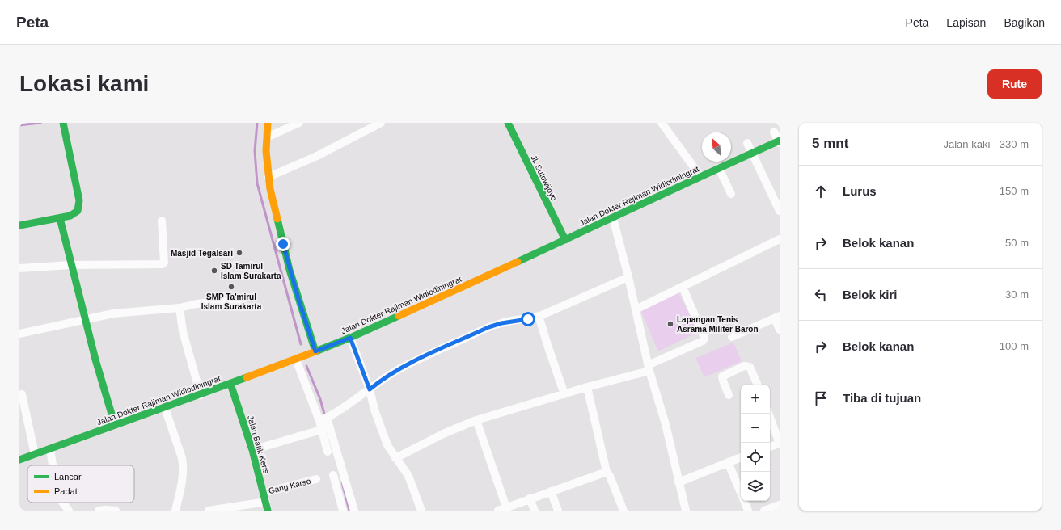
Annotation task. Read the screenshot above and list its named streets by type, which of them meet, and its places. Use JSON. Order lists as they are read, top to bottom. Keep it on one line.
{"streets":{"main road":["Jl. Sutowijoyo","Jalan Dokter Rajiman Widiodiningrat","Jalan Batik Keris"],"street":["Gang Karso"]},"crossings":[["Jl. Sutowijoyo","Jalan Dokter Rajiman Widiodiningrat"],["Jalan Dokter Rajiman Widiodiningrat","Jalan Batik Keris"],["Jalan Batik Keris","Gang Karso"]],"places":["Masjid Tegalsari","SD Tamirul Islam Surakarta","SMP Ta'mirul Islam Surakarta","Lapangan Tenis Asrama Militer Baron"],"legend":["Lancar","Padat"],"north":"top left","page":{"header":"Peta","nav":["Peta","Lapisan","Bagikan"],"buttons":"Rute","title":"Lokasi kami","heading":["5 mnt","Jalan kaki · 330 m"],"list":[["Lurus","150 m"],["Belok kanan","50 m"],["Belok kiri","30 m"],["Belok kanan","100 m"],"Tiba di tujuan"],"map_buttons":["+","−"]}}
